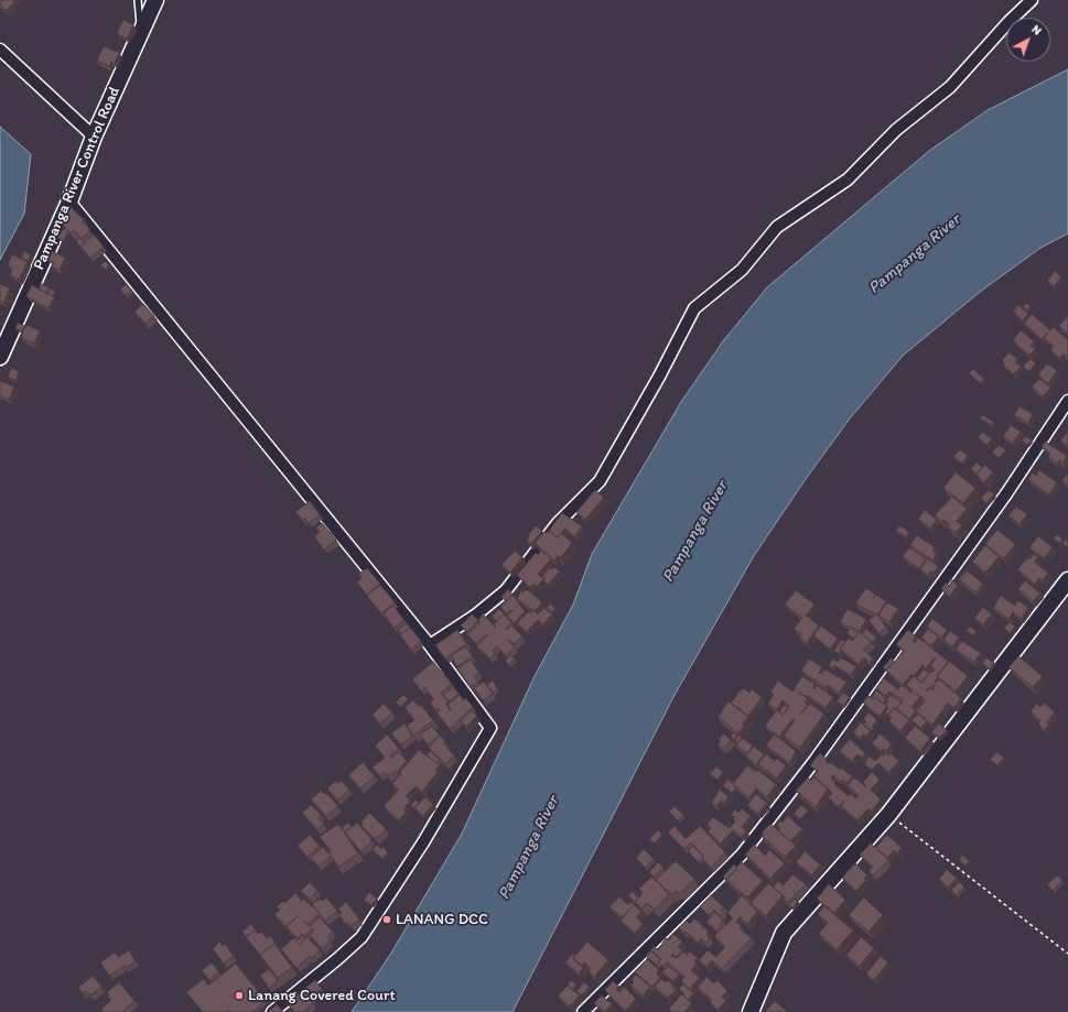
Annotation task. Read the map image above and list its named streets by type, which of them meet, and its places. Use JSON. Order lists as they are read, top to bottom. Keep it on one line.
{"streets":{"street":["Pampanga River Control Road"]},"water":["Pampanga River"],"places":["LANANG DCC","Lanang Covered Court"],"north":"top right"}
